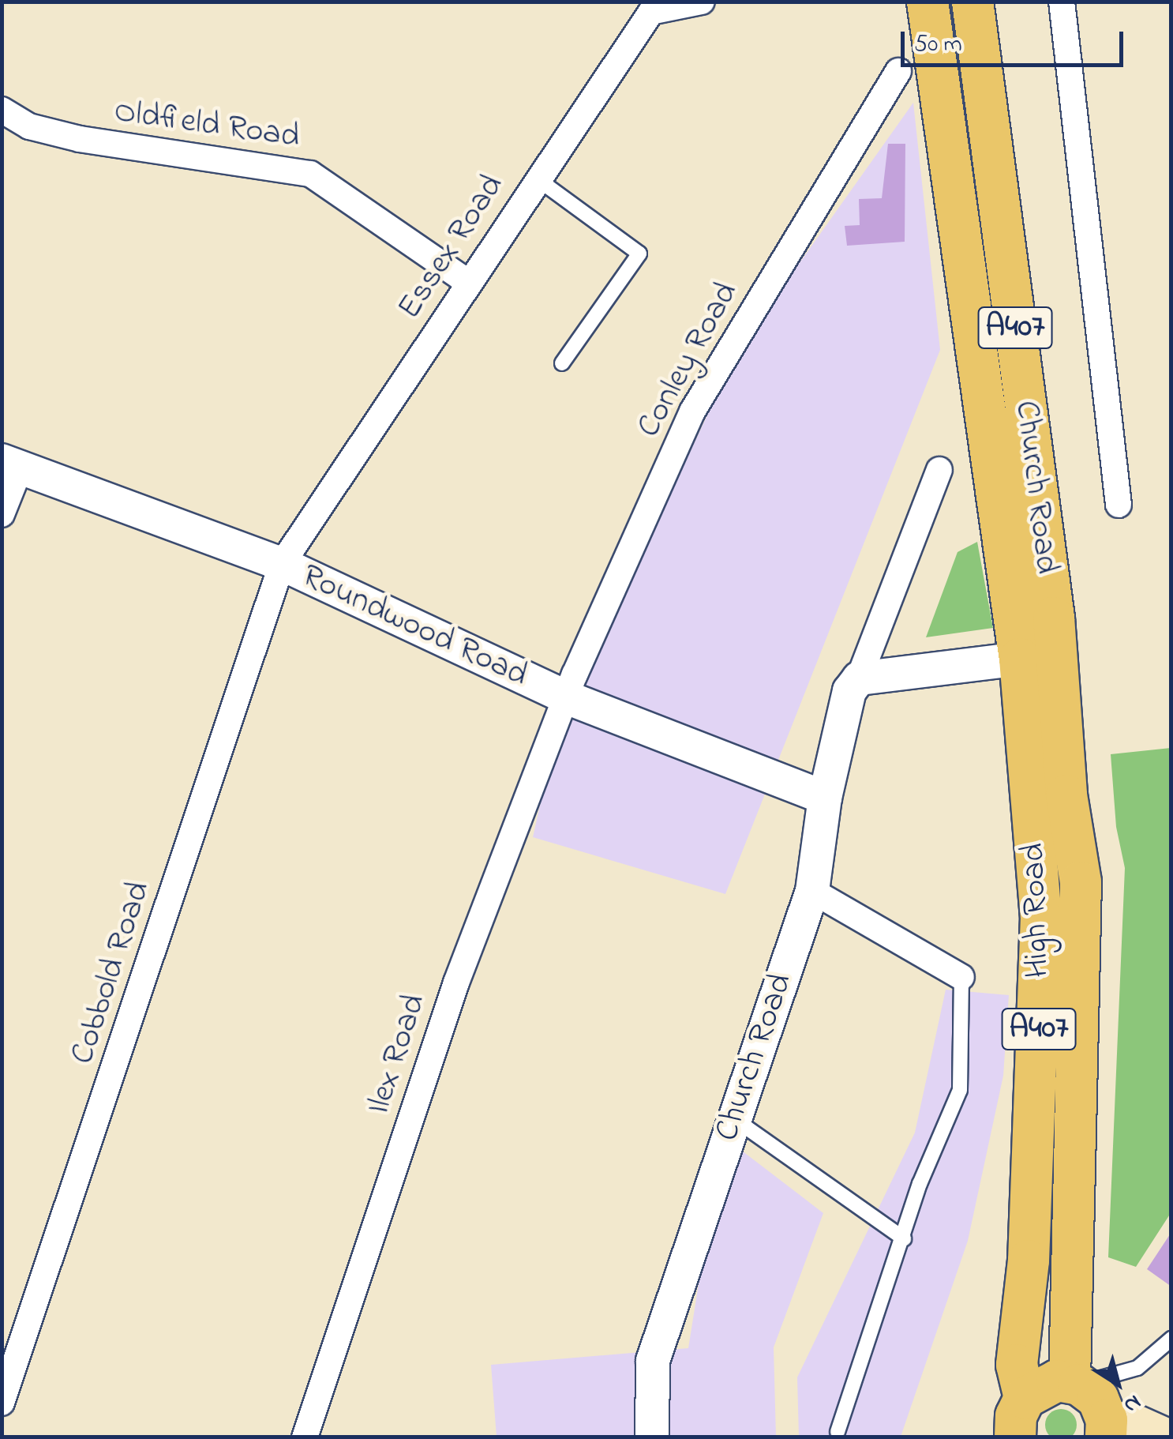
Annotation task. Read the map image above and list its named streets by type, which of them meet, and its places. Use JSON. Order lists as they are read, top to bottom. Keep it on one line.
{"streets":{"main road":["A407","Church Road","High Road"],"street":["Oldfield Road","Essex Road","Conley Road","Roundwood Road","Cobbold Road","Ilex Road"]},"crossings":[["Oldfield Road","Essex Road"],["Essex Road","Roundwood Road"],["Essex Road","Cobbold Road"],["Conley Road","Roundwood Road"],["Conley Road","Ilex Road"],["Church Road","Roundwood Road"],["Church Road","High Road"],["Roundwood Road","Cobbold Road"],["Roundwood Road","Ilex Road"]],"scale_bar":"50 m","north":"bottom right"}
